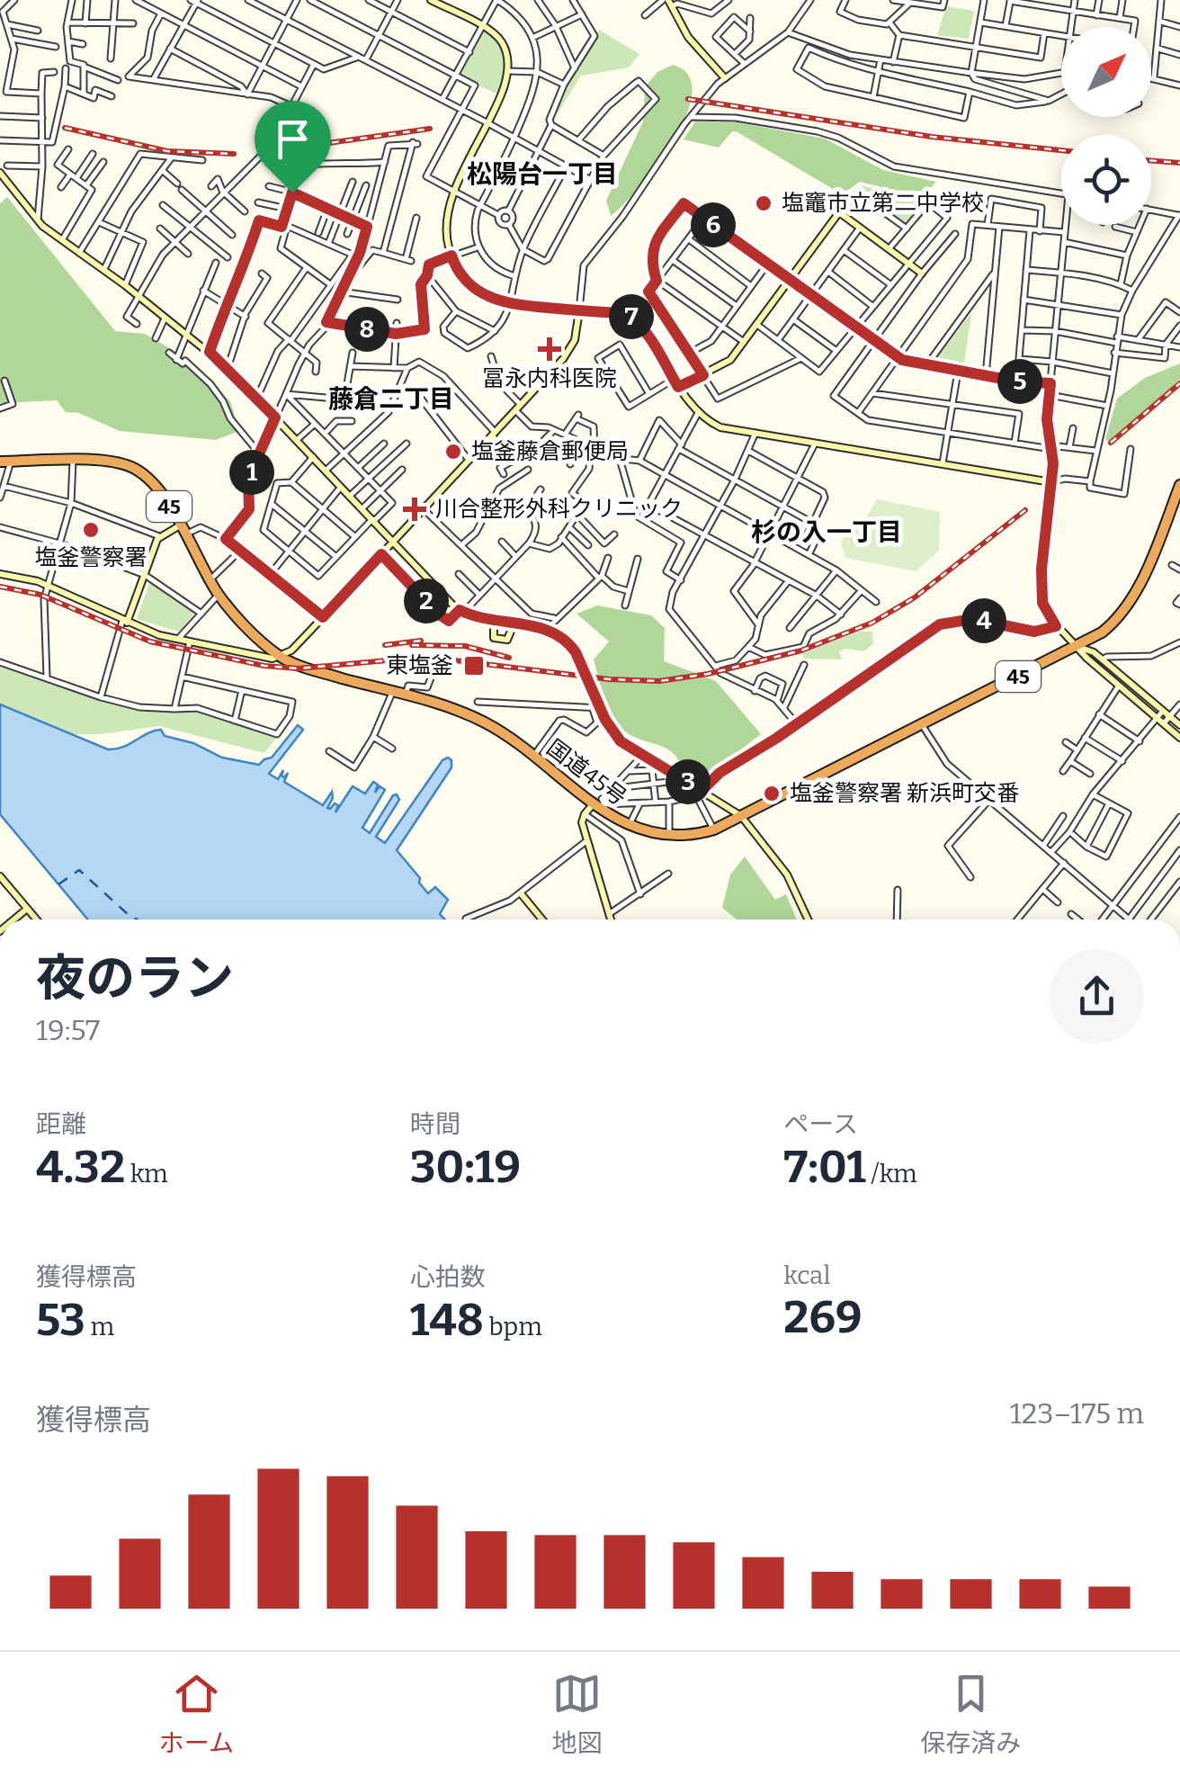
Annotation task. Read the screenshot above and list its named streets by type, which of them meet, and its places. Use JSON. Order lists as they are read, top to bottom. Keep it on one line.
{"streets":{"highway":["45","国道45号"]},"districts":["松陽台一丁目","藤倉二丁目","杉の入一丁目"],"places":{"other":["塩竈市立第二中学校","塩釜藤倉郵便局","塩釜警察署","塩釜警察署 新浜町交番"],"health":["冨永内科医院","川合整形外科クリニック"],"transit":["東塩釜"]},"north":"top right","page":{"pins":["6","7","8","5","1","2","4","3"],"heading":["夜のラン","19:57"],"stats":[["距離","4.32 km"],["時間","30:19"],["ペース","7:01 /km"],["獲得標高","53 m"],["心拍数","148 bpm"],["kcal","269"]],"chart":["獲得標高","123–175 m"],"tabs":["ホーム","地図","保存済み"]}}
